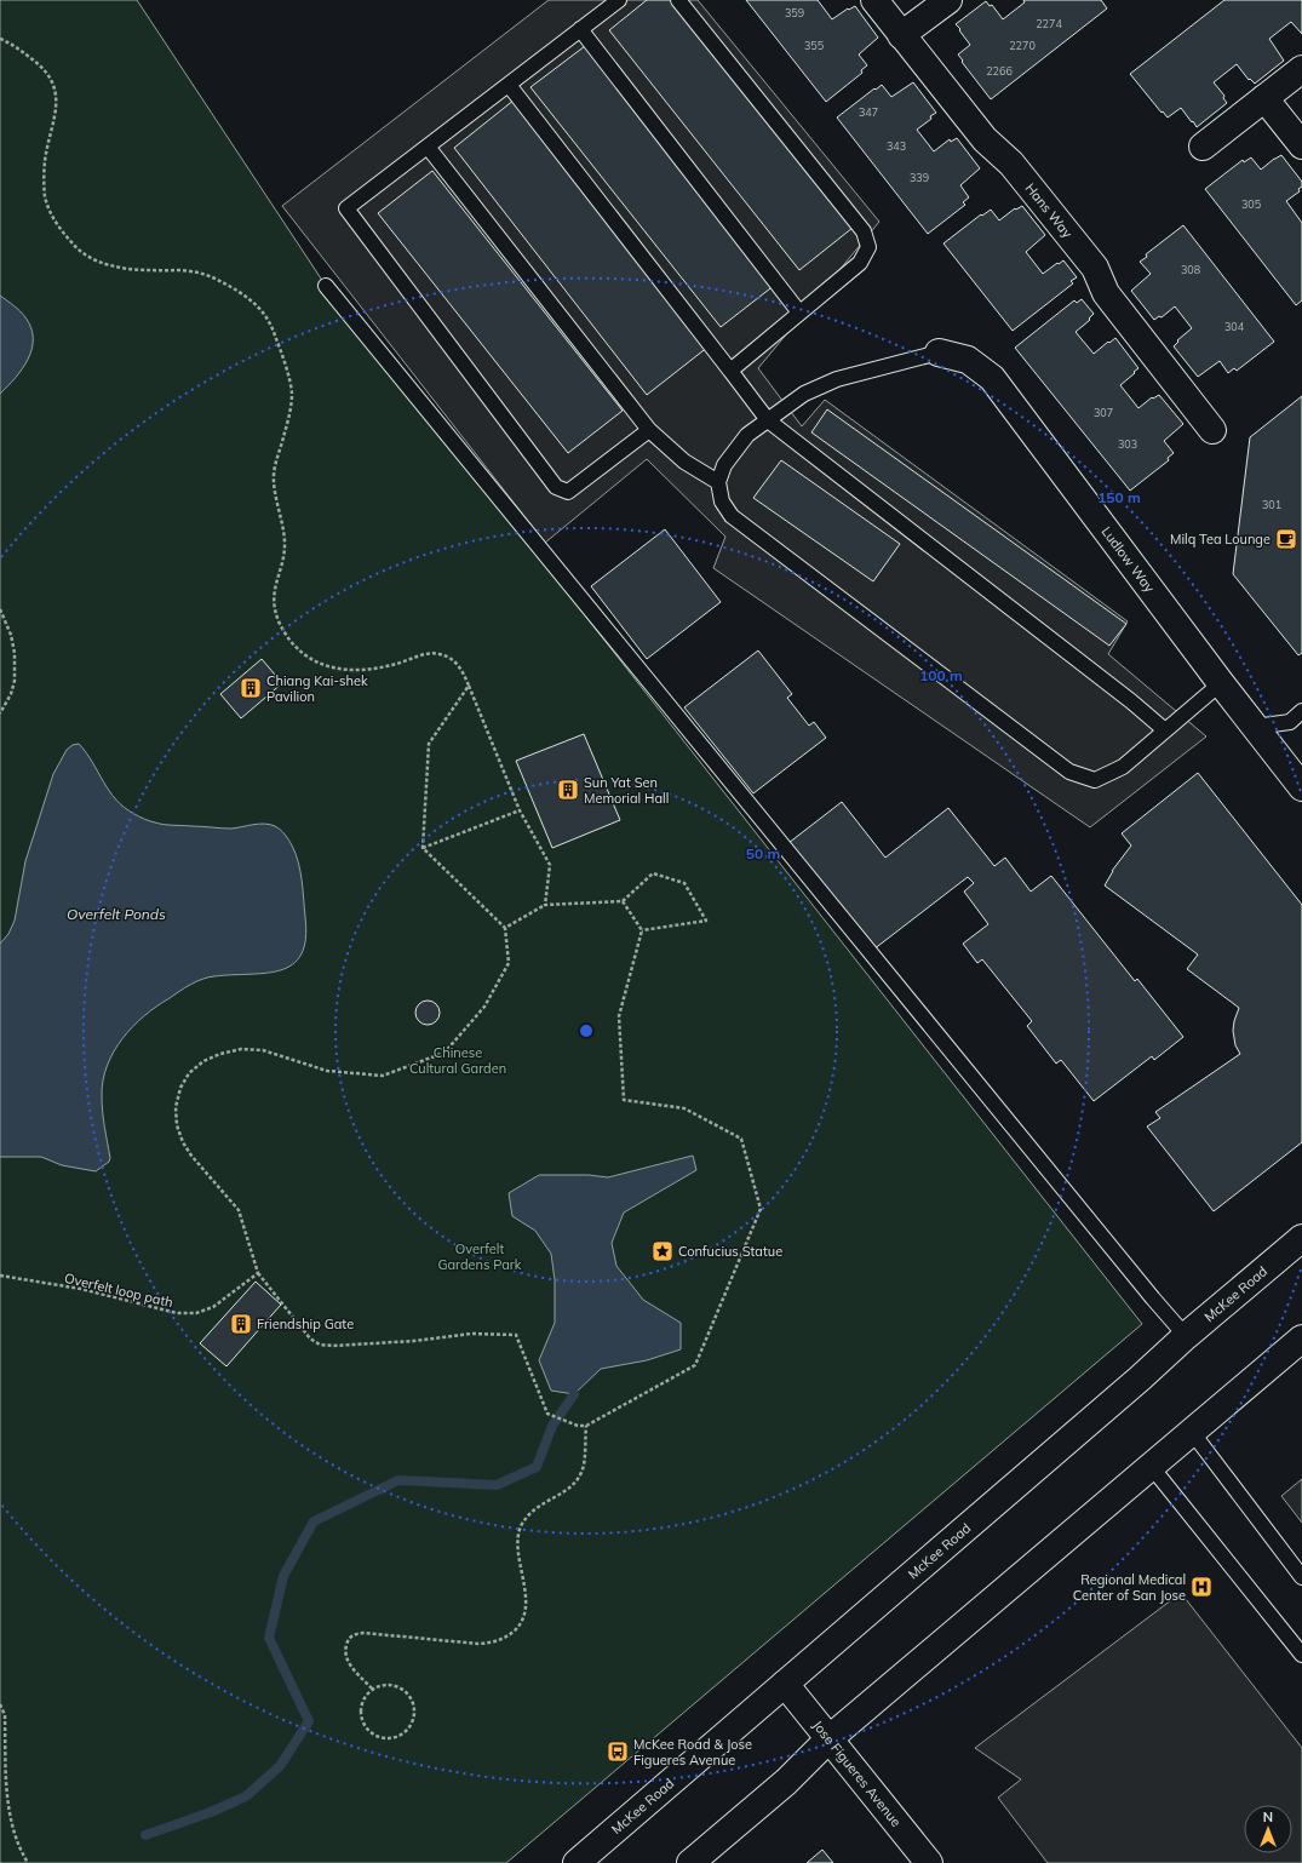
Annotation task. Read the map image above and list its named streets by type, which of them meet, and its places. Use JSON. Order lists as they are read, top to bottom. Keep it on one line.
{"streets":{"main road":["Hans Way","Ludlow Way","McKee Road","Jose Figueres Avenue"],"path":["Overfelt loop path"]},"crossings":[["McKee Road","Jose Figueres Avenue"]],"water":["Overfelt Ponds"],"parks":["Chinese Cultural Garden","Overfelt Gardens Park"],"places":{"cafe":["Milq Tea Lounge"],"building":["Chiang Kai-shek Pavilion","Sun Yat Sen Memorial Hall","Friendship Gate"],"place":["Confucius Statue"],"hospital":["Regional Medical Center of San Jose"],"bus stop":["McKee Road & Jose Figueres Avenue"]},"house_numbers":["359","2274","355","2270","2266","347","343","339","305","308","304","307","303","301"],"north":"top","rings":["150 m","100 m","50 m"]}
